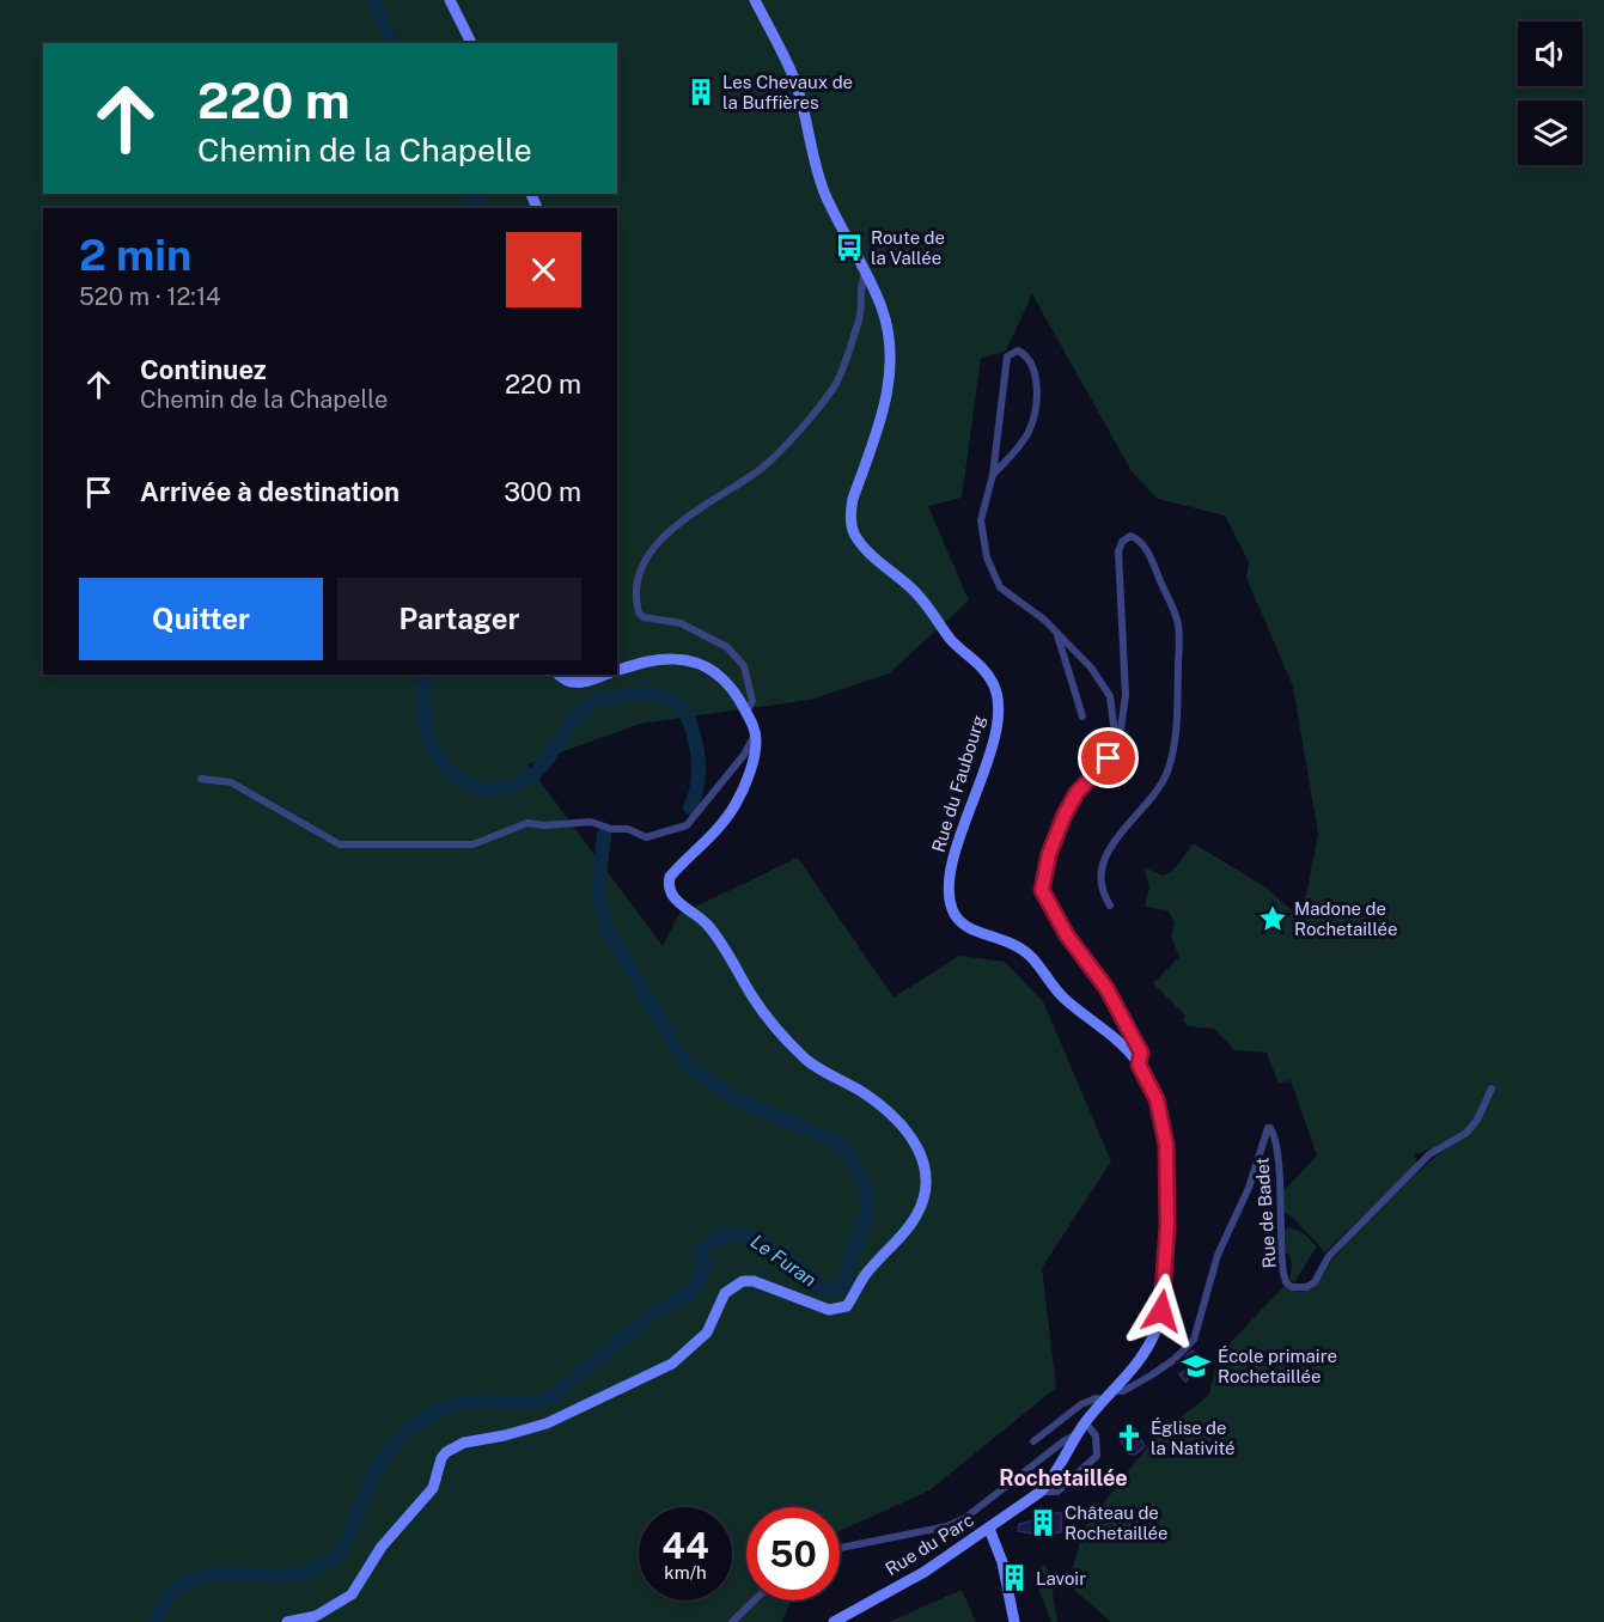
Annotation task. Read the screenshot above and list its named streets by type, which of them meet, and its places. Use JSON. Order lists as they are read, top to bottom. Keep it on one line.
{"streets":{"main road":["Rue du Faubourg","Rue du Parc"],"street":["Rue de Badet"]},"crossings":[["Rue du Faubourg","Rue de Badet"],["Rue du Faubourg","Rue du Parc"]],"districts":["Rochetaillée"],"water":["Le Furan"],"places":{"building":["Les Chevaux de la Buffières","Château de Rochetaillée","Lavoir"],"bus stop":["Route de la Vallée"],"place":["Madone de Rochetaillée"],"school or university":["École primaire Rochetaillée"],"church":["Église de la Nativité"]},"page":{"turn":["220 m","Chemin de la Chapelle"],"heading":["2 min","520 m · 12:14"],"list":[{"name":"Continuez","note":"Chemin de la Chapelle","value":"220 m"},{"name":"Arrivée à destination","value":"300 m"}],"buttons":["Quitter","Partager"],"speed":"44 km/h","limit":"50"}}
